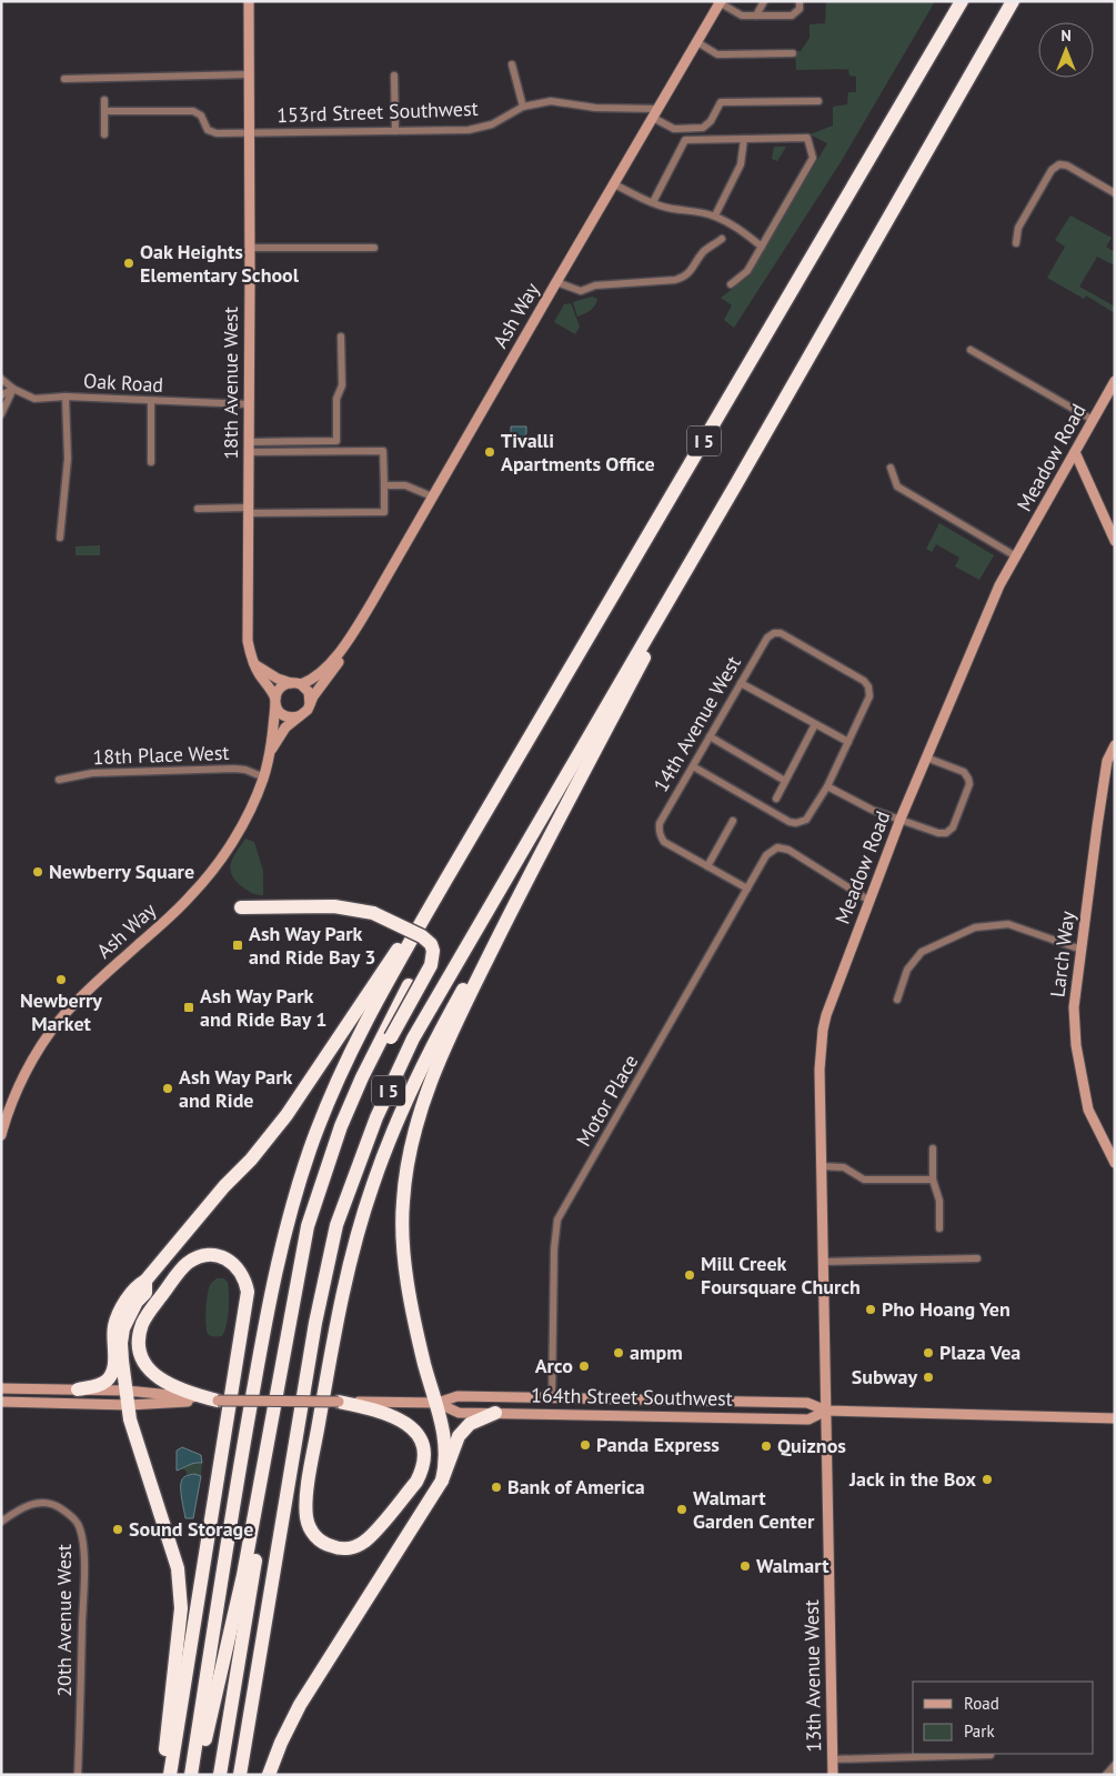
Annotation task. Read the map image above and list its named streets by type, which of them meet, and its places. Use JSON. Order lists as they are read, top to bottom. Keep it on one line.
{"streets":{"highway":["I 5"],"street":["153rd Street Southwest","Ash Way","Oak Road","18th Avenue West","Meadow Road","14th Avenue West","18th Place West","Larch Way","Motor Place","164th Street Southwest","20th Avenue West","13th Avenue West"]},"crossings":[["153rd Street Southwest","Ash Way"],["153rd Street Southwest","18th Avenue West"],["Ash Way","18th Avenue West"],["Ash Way","18th Place West"],["Oak Road","18th Avenue West"],["Meadow Road","Motor Place"],["Meadow Road","164th Street Southwest"],["Meadow Road","13th Avenue West"],["Motor Place","164th Street Southwest"],["164th Street Southwest","13th Avenue West"]],"places":{"other":["Oak Heights Elementary School","Tivalli Apartments Office","Newberry Square","Newberry Market","Ash Way Park and Ride","Mill Creek Foursquare Church","Pho Hoang Yen","ampm","Plaza Vea","Arco","Subway","Panda Express","Quiznos","Jack in the Box","Bank of America","Walmart Garden Center","Sound Storage","Walmart"],"transit":["Ash Way Park and Ride Bay 3","Ash Way Park and Ride Bay 1"]},"legend":["Road","Park"],"north":"top"}
